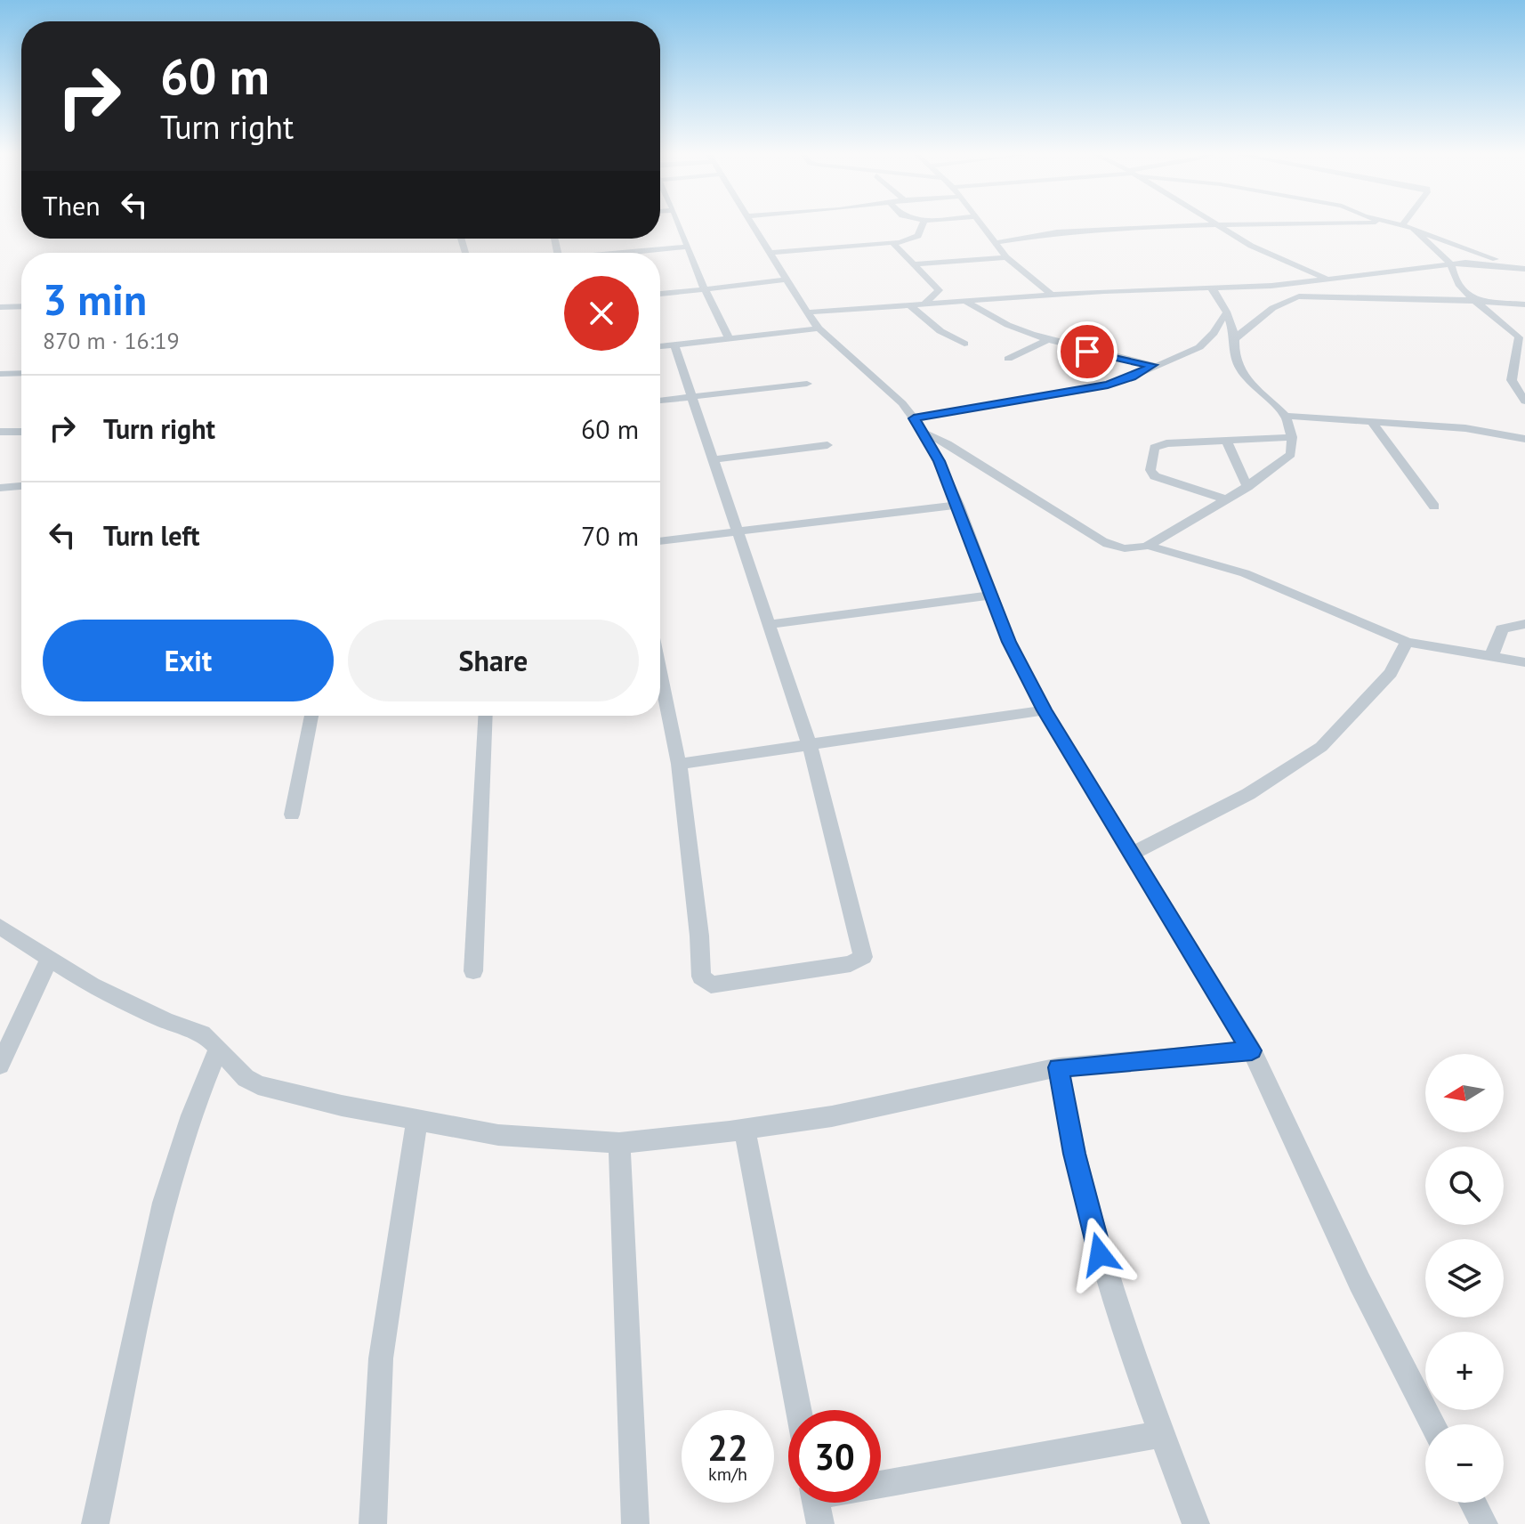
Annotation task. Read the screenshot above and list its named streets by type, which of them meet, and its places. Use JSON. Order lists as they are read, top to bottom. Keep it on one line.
{"north":"left","page":{"turn":["60 m","Turn right"],"then":"Then","heading":["3 min","870 m · 16:19"],"list":[{"name":"Turn right","value":"60 m"},{"name":"Turn left","value":"70 m"}],"buttons":["Exit","Share"],"map_buttons":["+","−"],"speed":"22 km/h","limit":"30"}}
